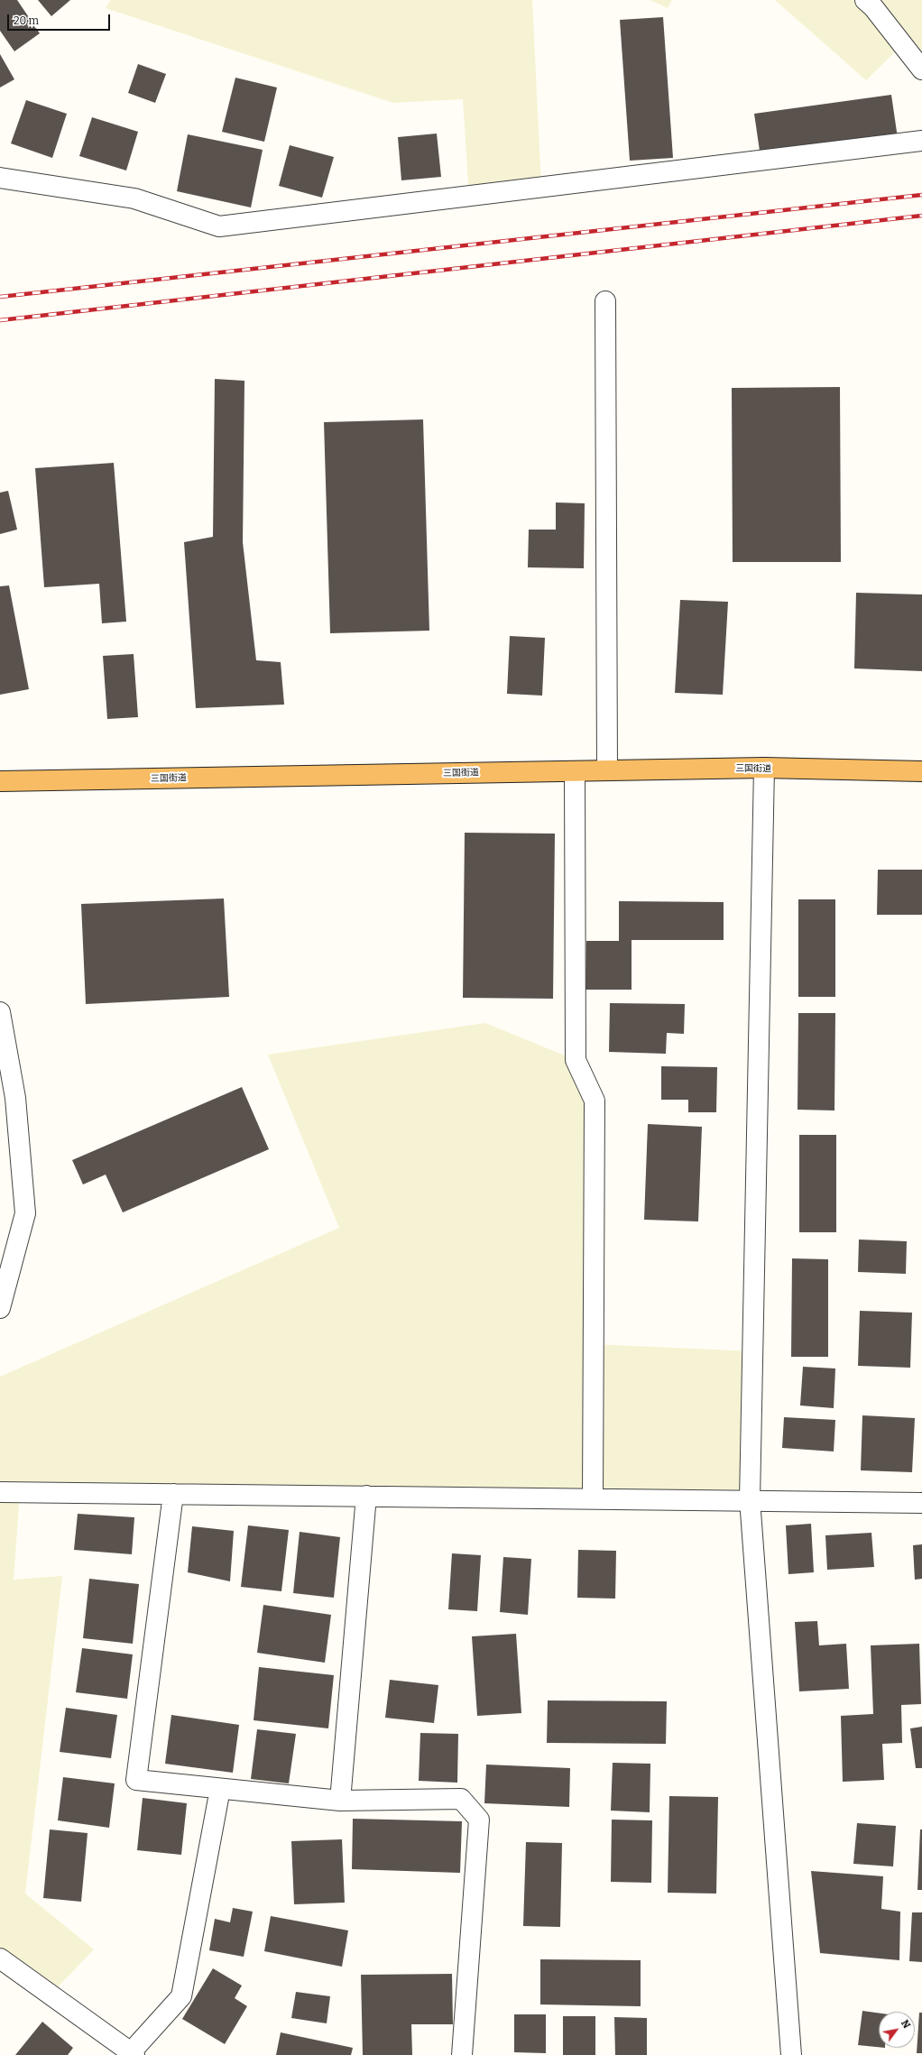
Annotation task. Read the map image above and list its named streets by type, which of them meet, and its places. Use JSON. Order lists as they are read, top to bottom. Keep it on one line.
{"streets":{"highway":["三国街道"]},"scale_bar":"20 m","north":"top right"}
